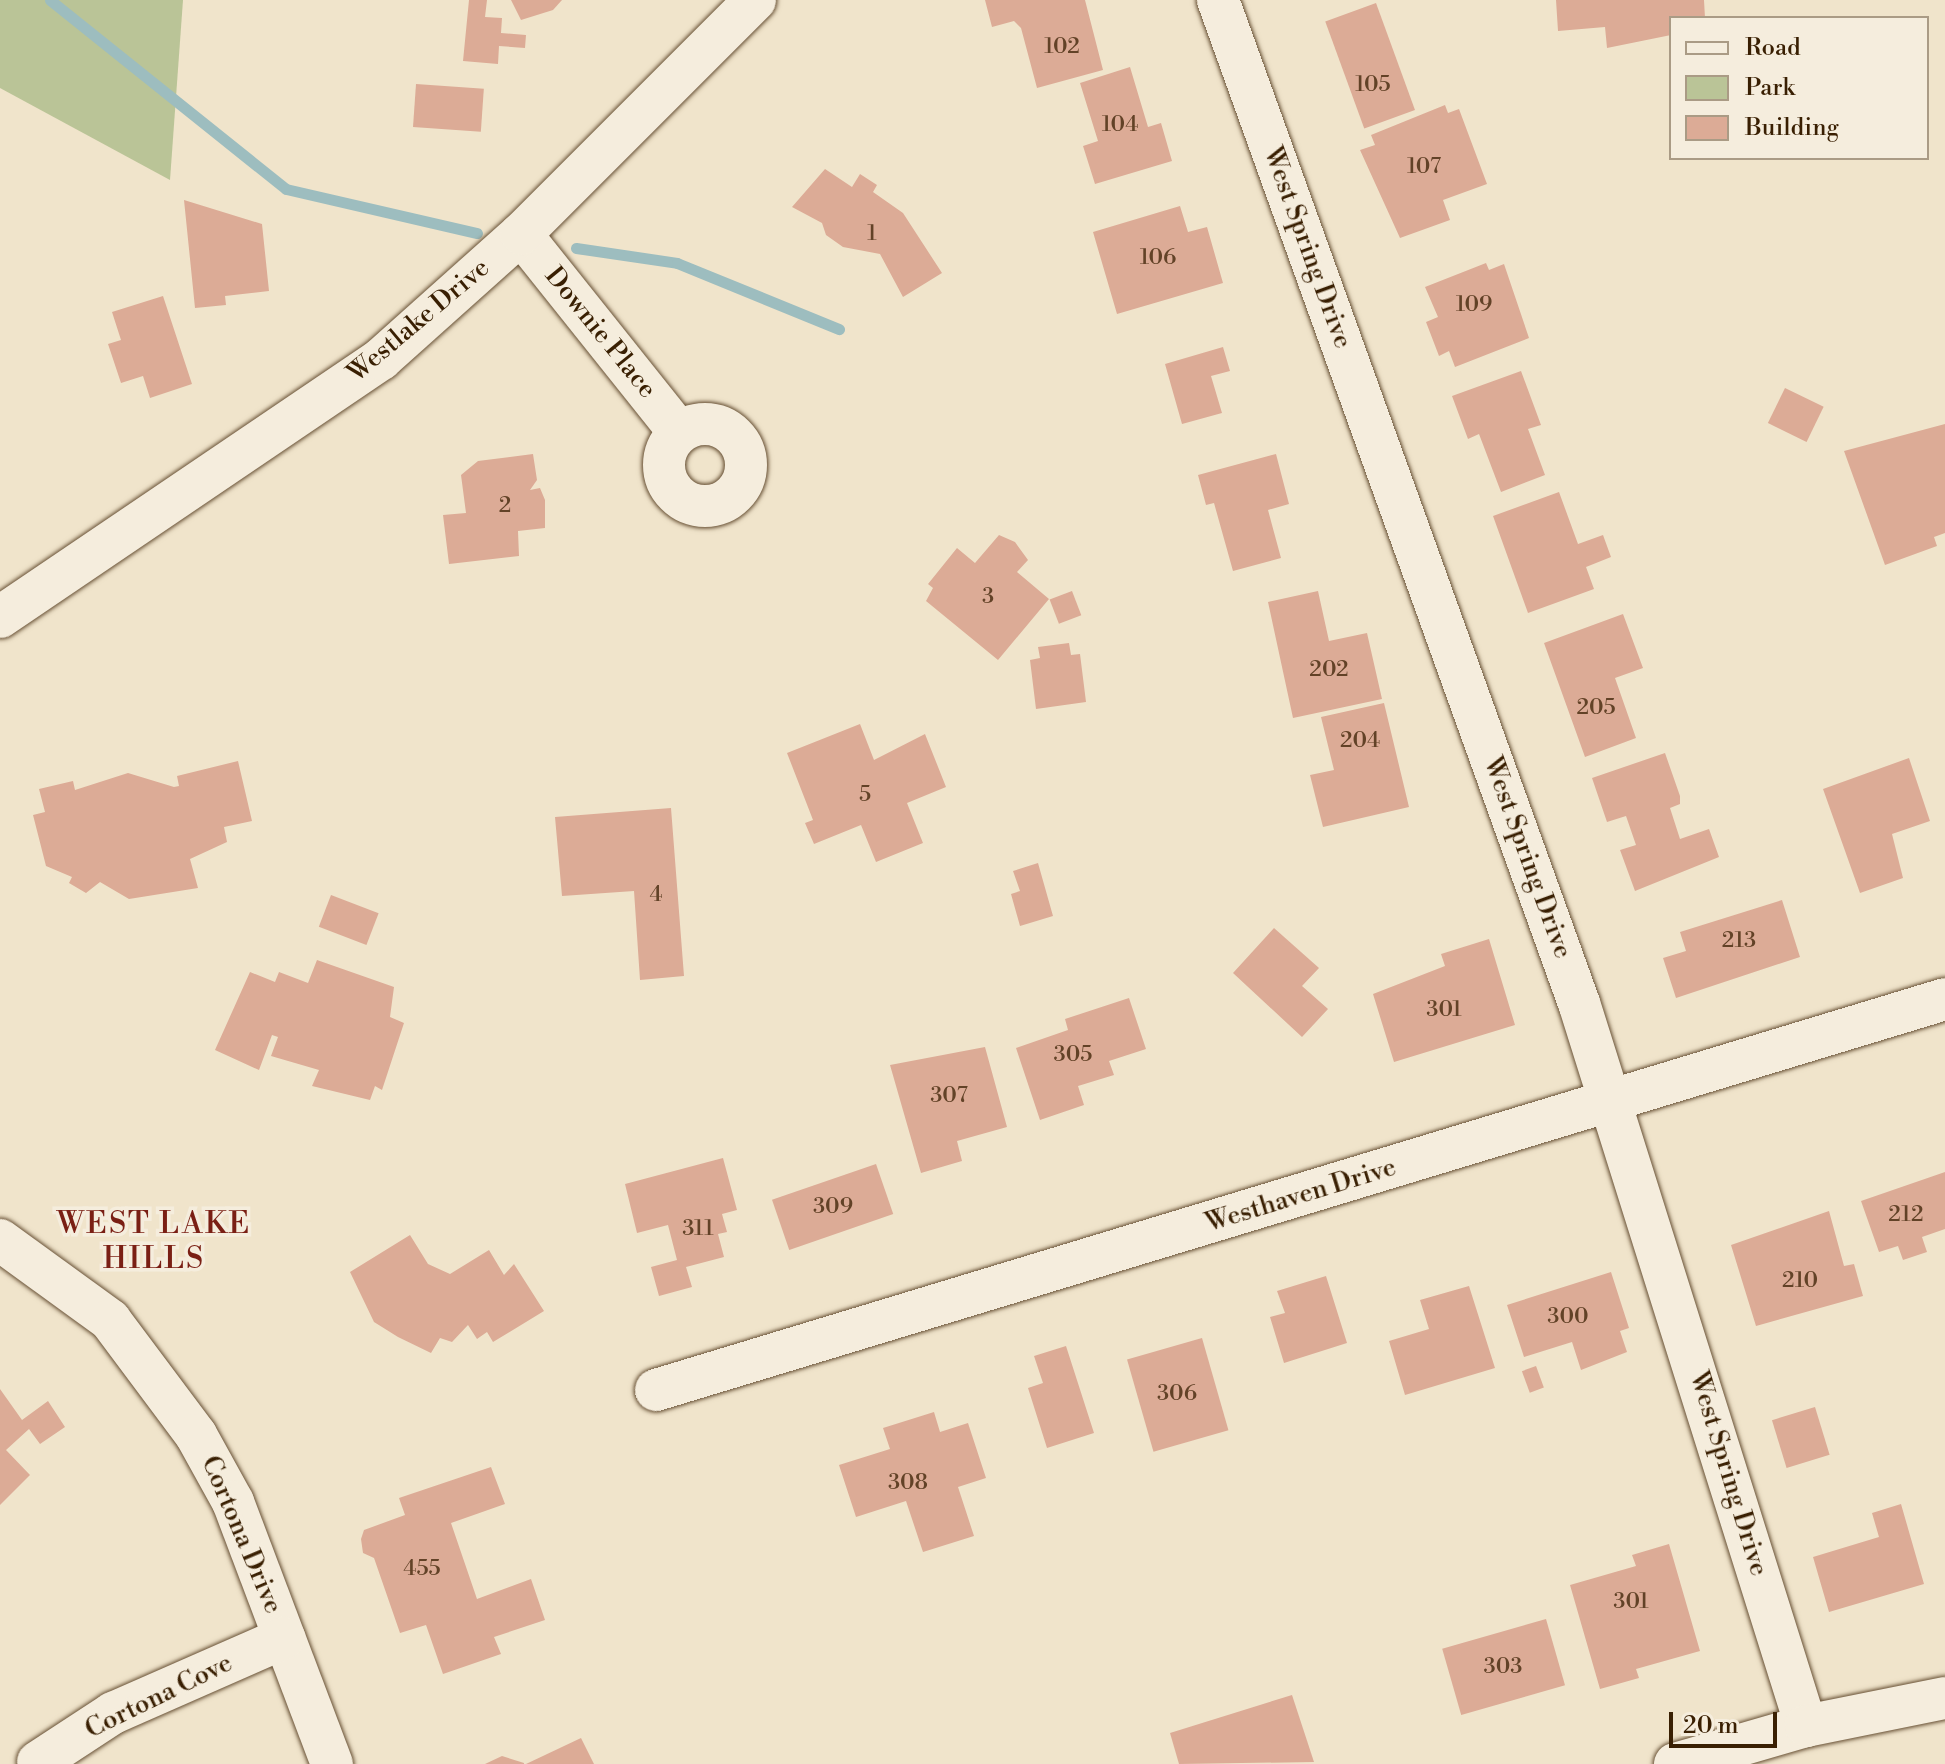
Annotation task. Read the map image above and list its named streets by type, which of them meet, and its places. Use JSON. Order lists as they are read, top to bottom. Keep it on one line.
{"streets":{"street":["West Spring Drive","Westlake Drive","Downie Place","Westhaven Drive","Cortona Drive","Cortona Cove"]},"crossings":[["West Spring Drive","Westhaven Drive"],["Westlake Drive","Downie Place"],["Cortona Drive","Cortona Cove"]],"districts":["WEST LAKE HILLS"],"house_numbers":["102","105","104","107","1","106","109","2","3","202","205","204","5","4","213","301","305","307","309","212","311","210","300","306","308","455","301","303"],"legend":["Road","Park","Building"],"scale_bar":"20 m"}
